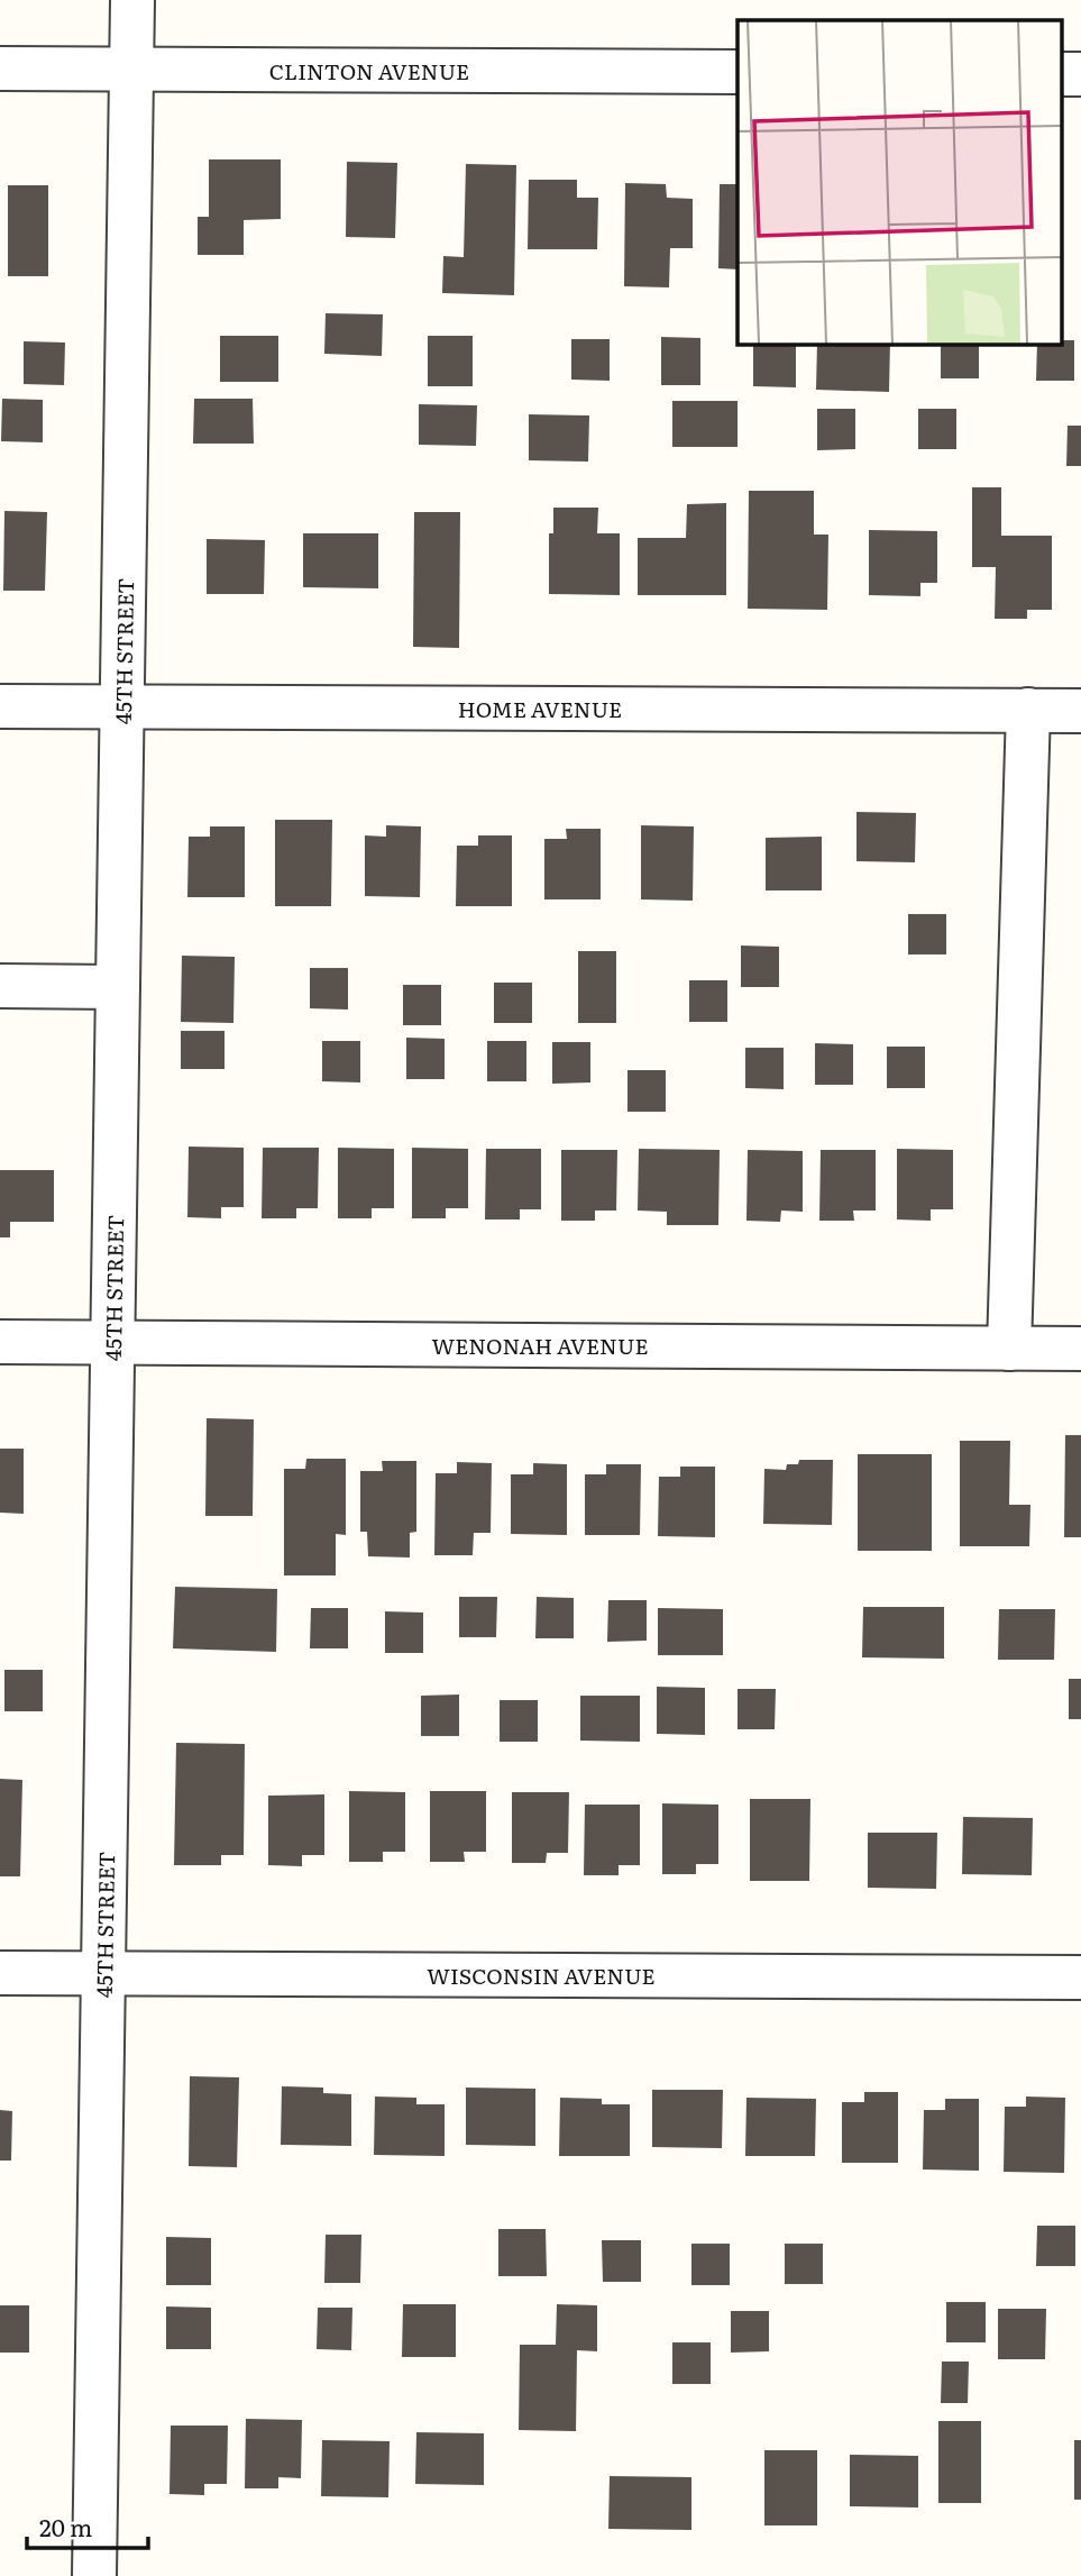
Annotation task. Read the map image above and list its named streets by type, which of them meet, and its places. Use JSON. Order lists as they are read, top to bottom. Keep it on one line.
{"streets":{"street":["CLINTON AVENUE","45TH STREET","HOME AVENUE","WENONAH AVENUE","WISCONSIN AVENUE"]},"crossings":[["CLINTON AVENUE","45TH STREET"],["45TH STREET","HOME AVENUE"],["45TH STREET","WENONAH AVENUE"],["45TH STREET","WISCONSIN AVENUE"]],"scale_bar":"20 m"}
